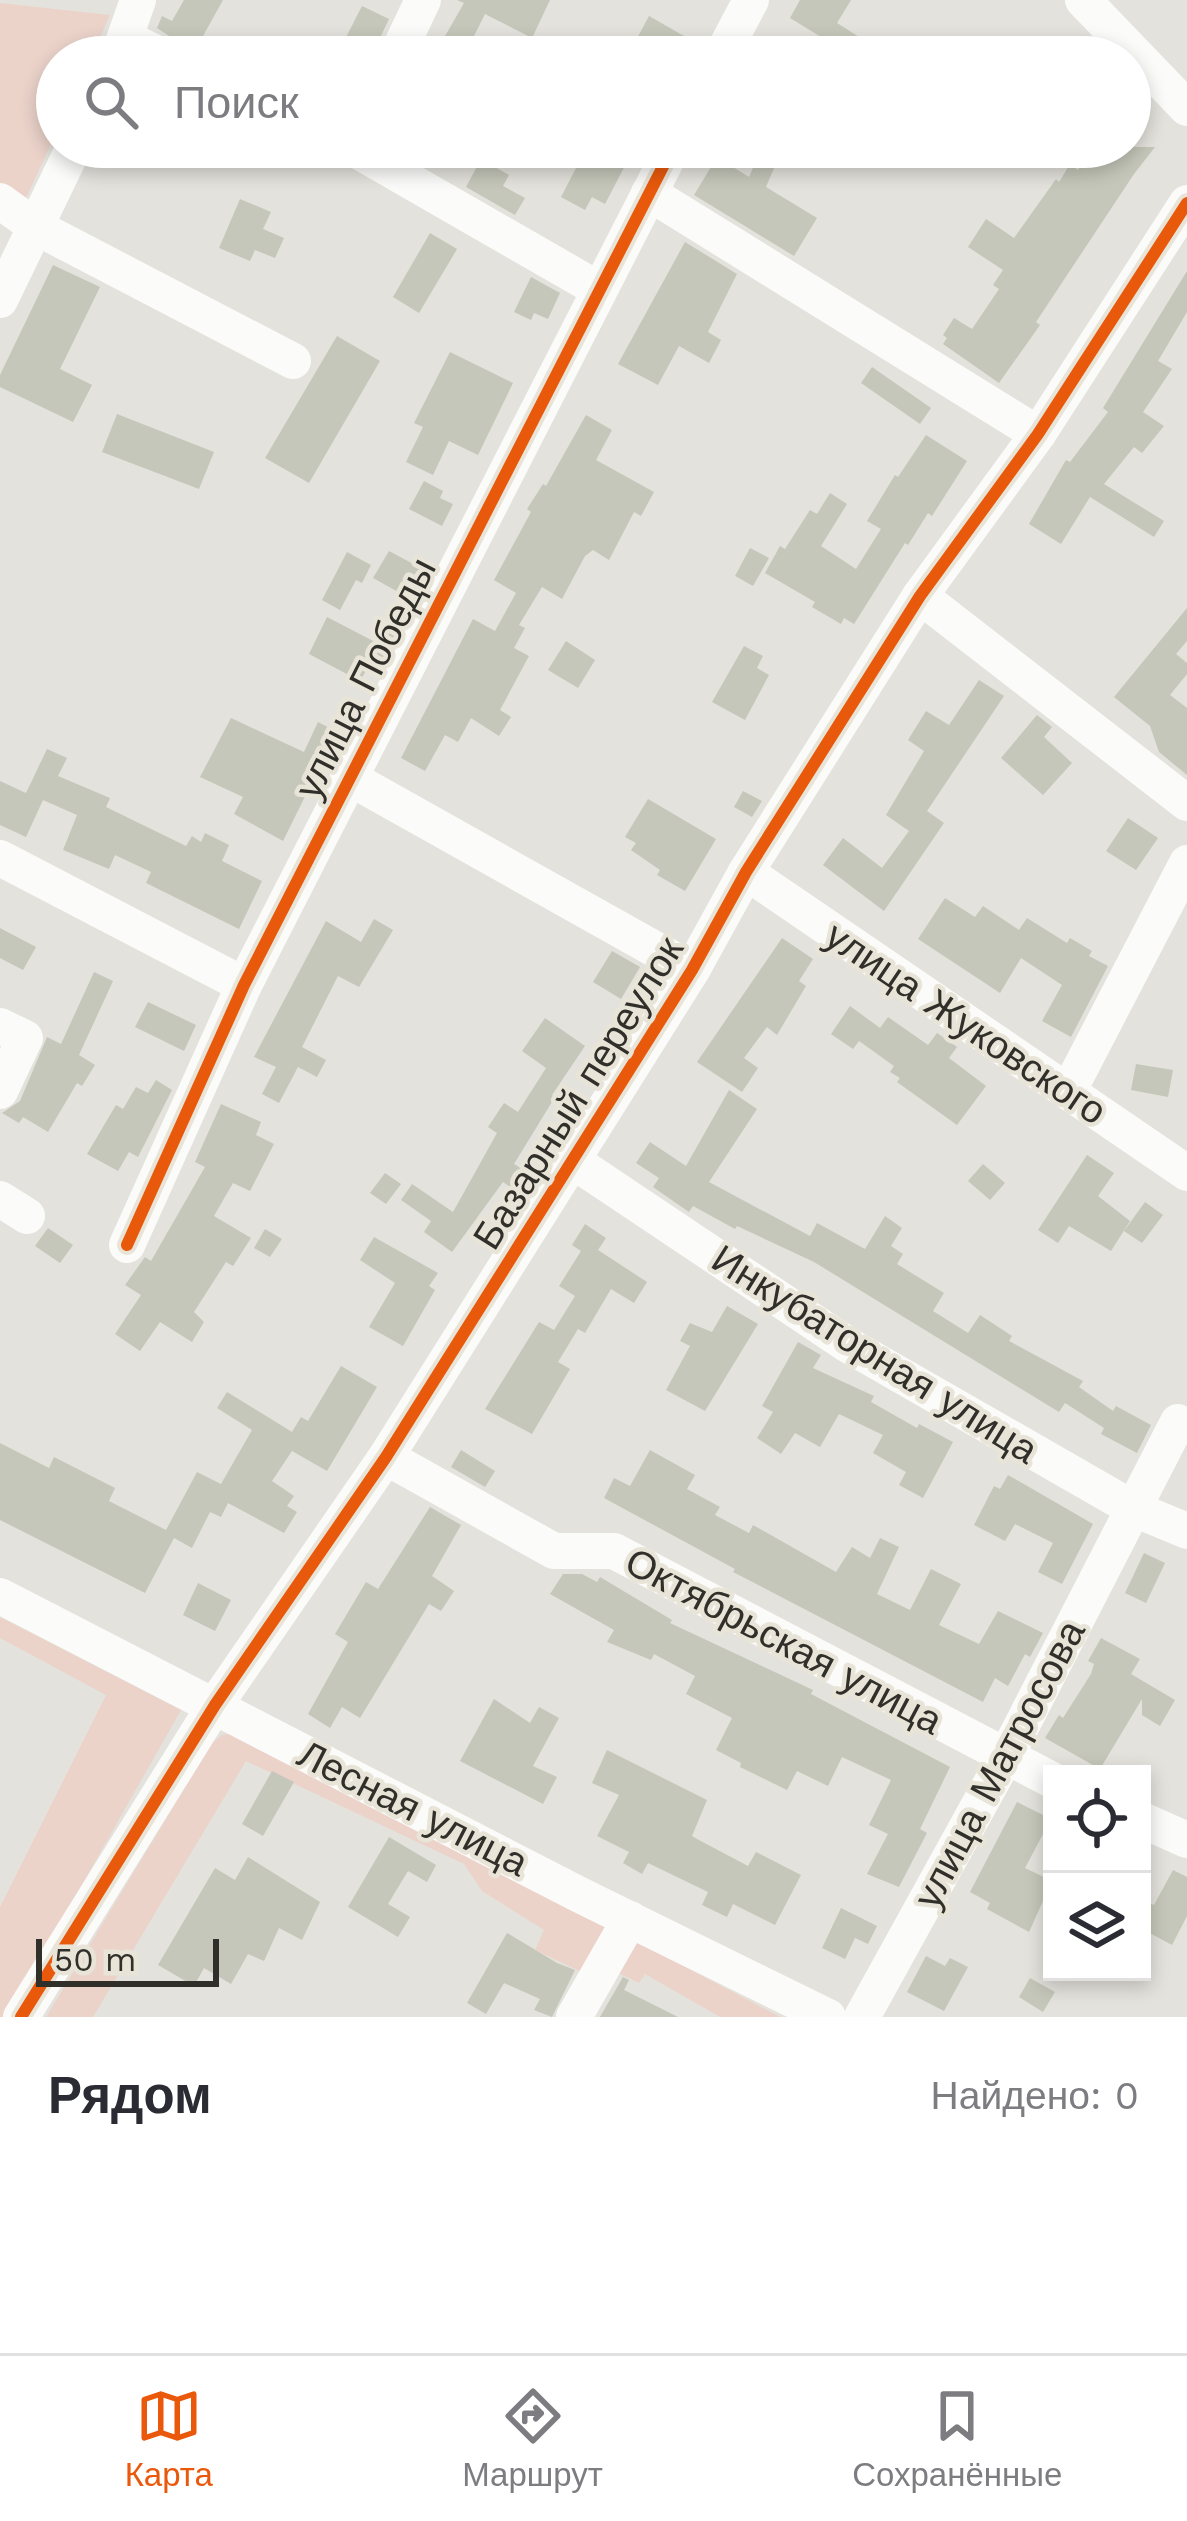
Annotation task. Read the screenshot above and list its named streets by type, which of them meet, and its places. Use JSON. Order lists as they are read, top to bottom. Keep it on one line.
{"streets":{"street":["улица Победы","улица Жуковского","Базарный переулок","Инкубаторная улица","Октябрьская улица","улица Матросова","Лесная улица"]},"crossings":[["улица Жуковского","Базарный переулок"],["Базарный переулок","Инкубаторная улица"],["Базарный переулок","Октябрьская улица"],["Базарный переулок","Лесная улица"],["Инкубаторная улица","улица Матросова"],["Октябрьская улица","улица Матросова"]],"scale_bar":"50 m","page":{"search":"Поиск","scale":"50 m","heading":["Рядом","Найдено: 0"],"nav":["Карта","Маршрут","Сохранённые"]}}
